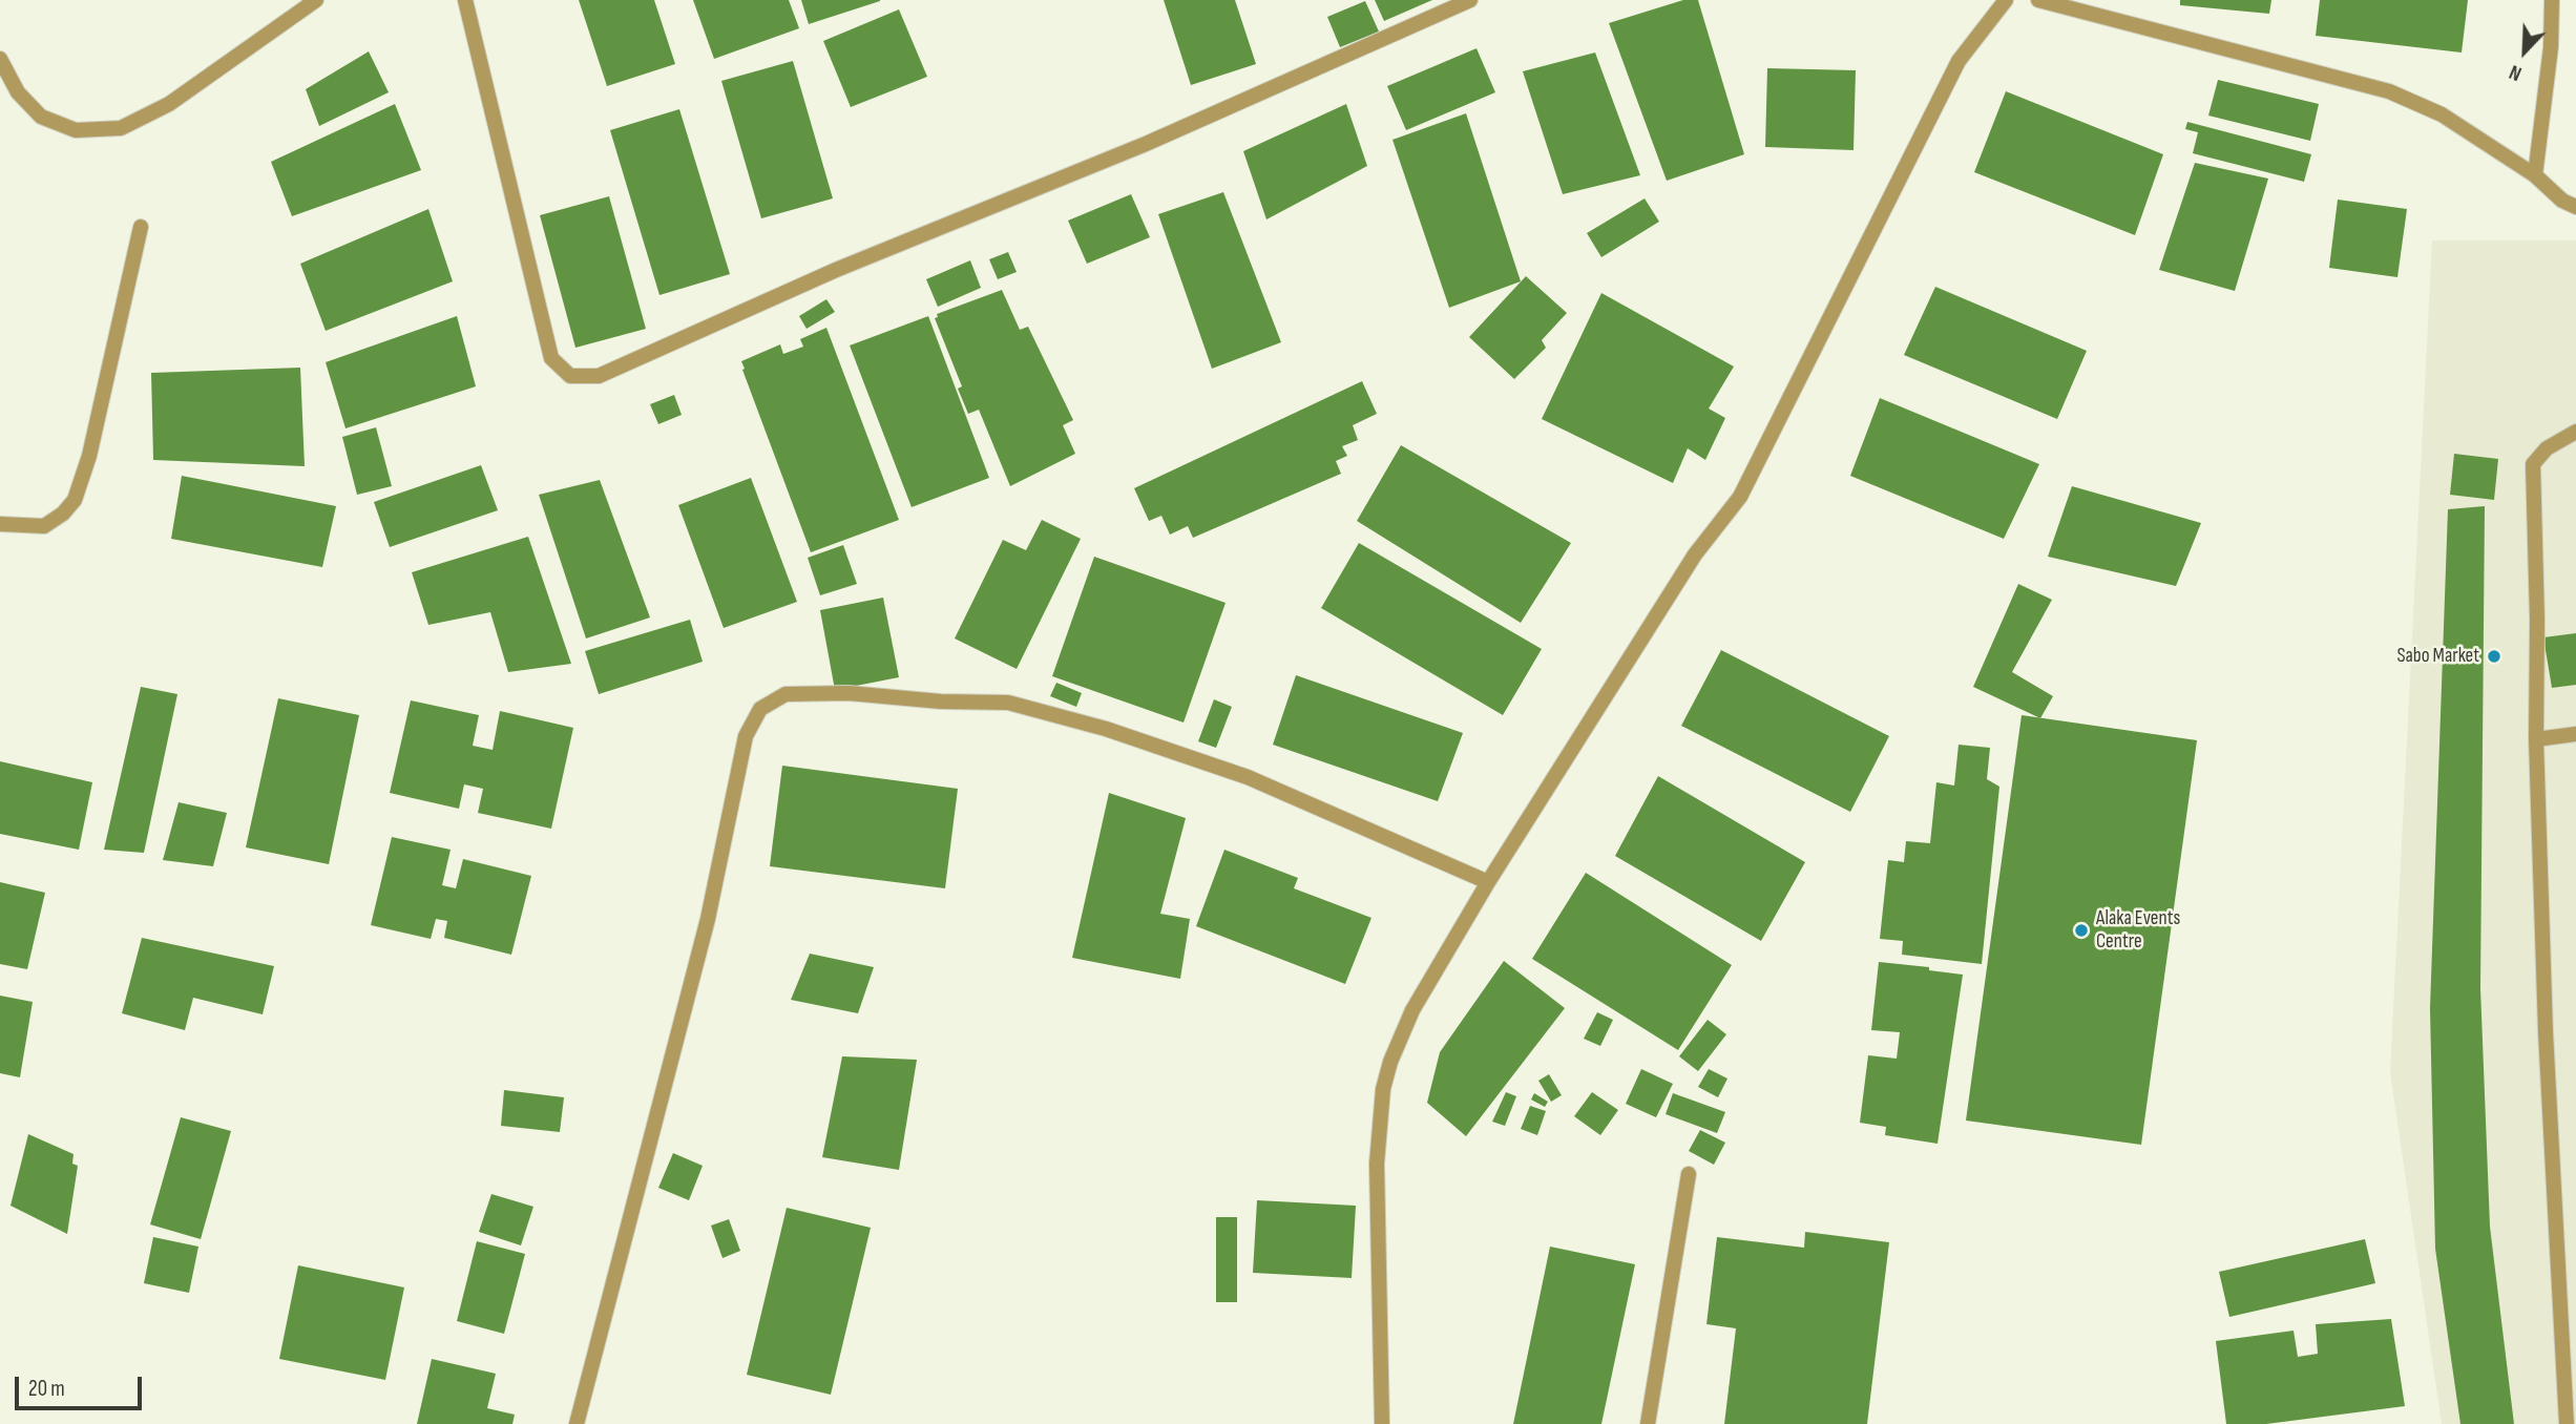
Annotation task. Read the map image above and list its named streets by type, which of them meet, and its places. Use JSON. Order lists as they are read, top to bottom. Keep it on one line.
{"places":["Sabo Market","Alaka Events Centre"],"scale_bar":"20 m","north":"bottom left"}
